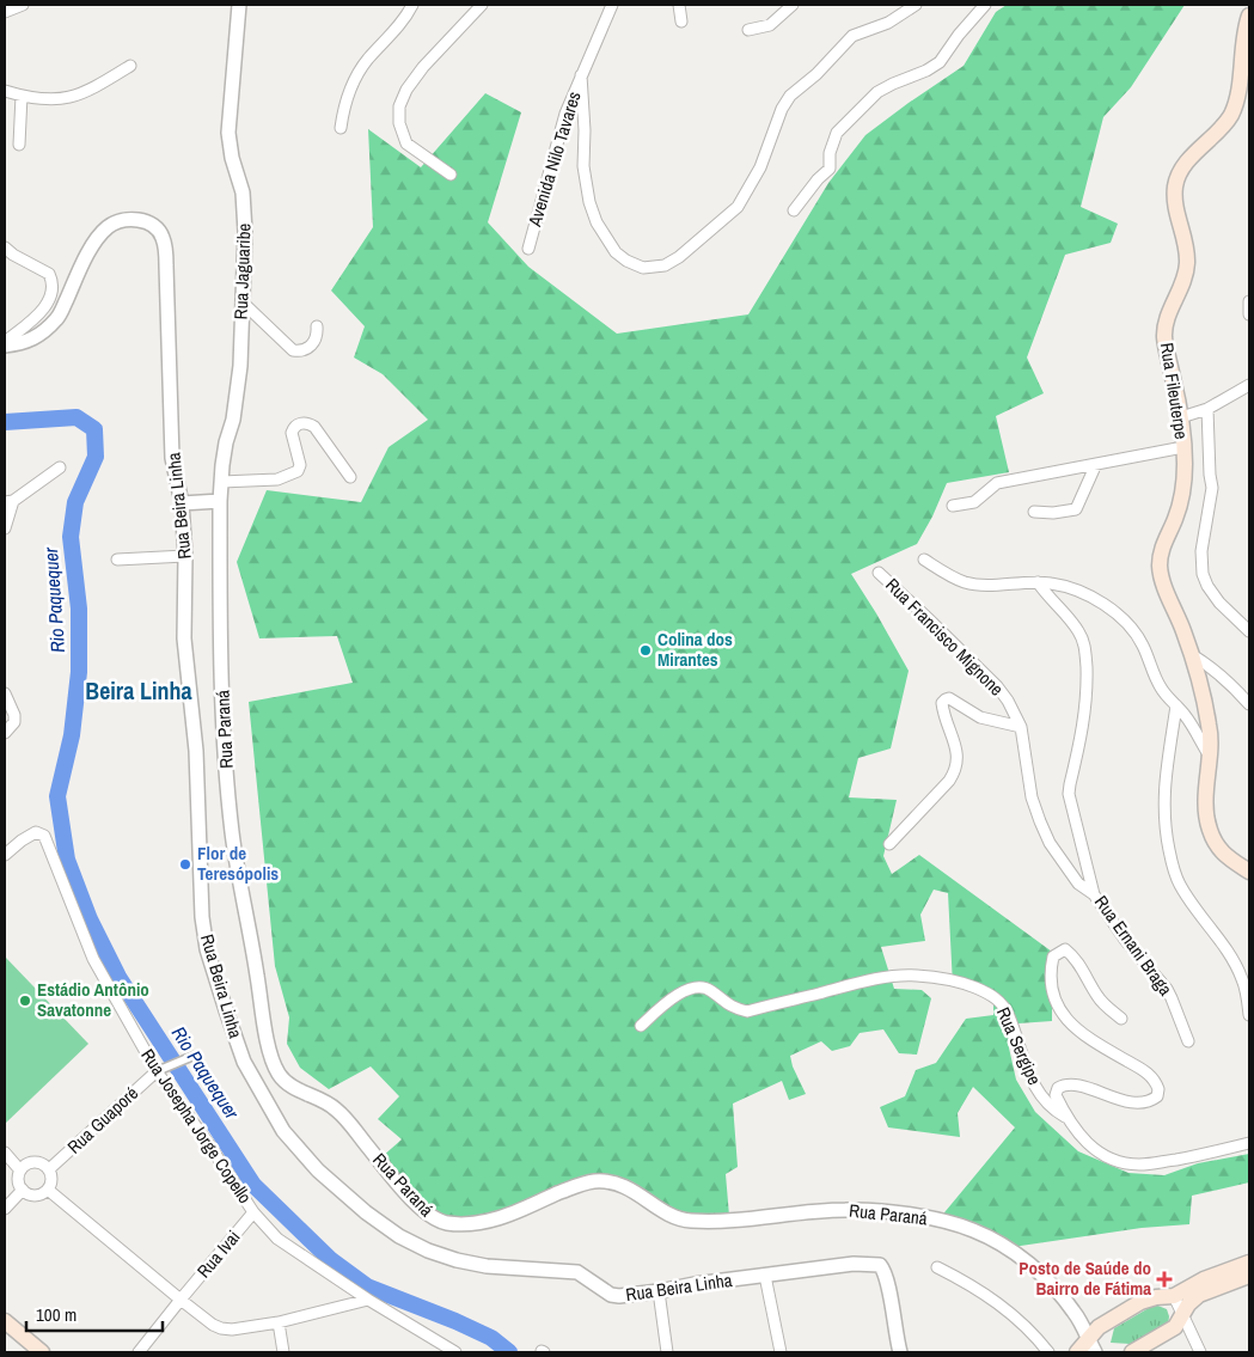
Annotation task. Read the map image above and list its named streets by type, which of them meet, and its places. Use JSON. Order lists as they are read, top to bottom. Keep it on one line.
{"streets":{"main road":["Rua Fileuterpe"],"street":["Avenida Nilo Tavares","Rua Jaguaribe","Rua Beira Linha","Rua Francisco Mignone","Rua Paraná","Rua Ernani Braga","Rua Sergipe","Rua Guaporé","Rua Josepha Jorge Copello","Rua Ivai"]},"crossings":[["Rua Jaguaribe","Rua Paraná"],["Rua Francisco Mignone","Rua Ernani Braga"],["Rua Guaporé","Rua Josepha Jorge Copello"],["Rua Josepha Jorge Copello","Rua Ivai"]],"districts":["Beira Linha"],"water":["Rio Paquequer"],"places":{"other":["Colina dos Mirantes","Flor de Teresópolis","Estádio Antônio Savatonne"],"health":["Posto de Saúde do Bairro de Fátima"]},"scale_bar":"100 m"}
